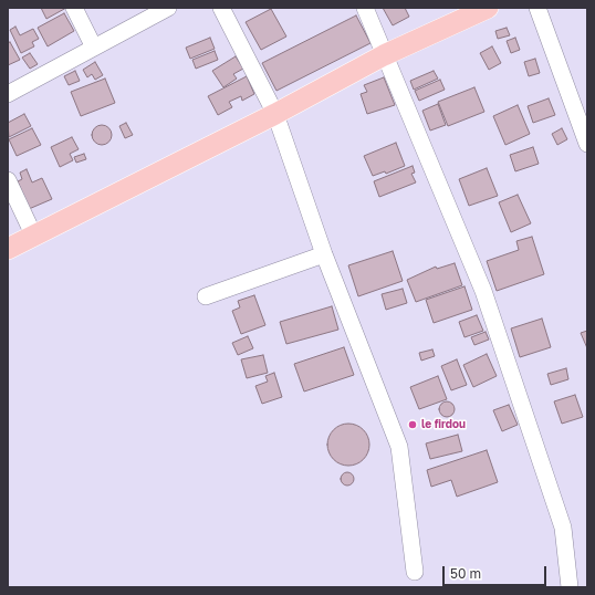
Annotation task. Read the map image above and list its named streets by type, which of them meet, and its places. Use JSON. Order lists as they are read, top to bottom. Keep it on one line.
{"places":["le firdou"],"scale_bar":"50 m"}
